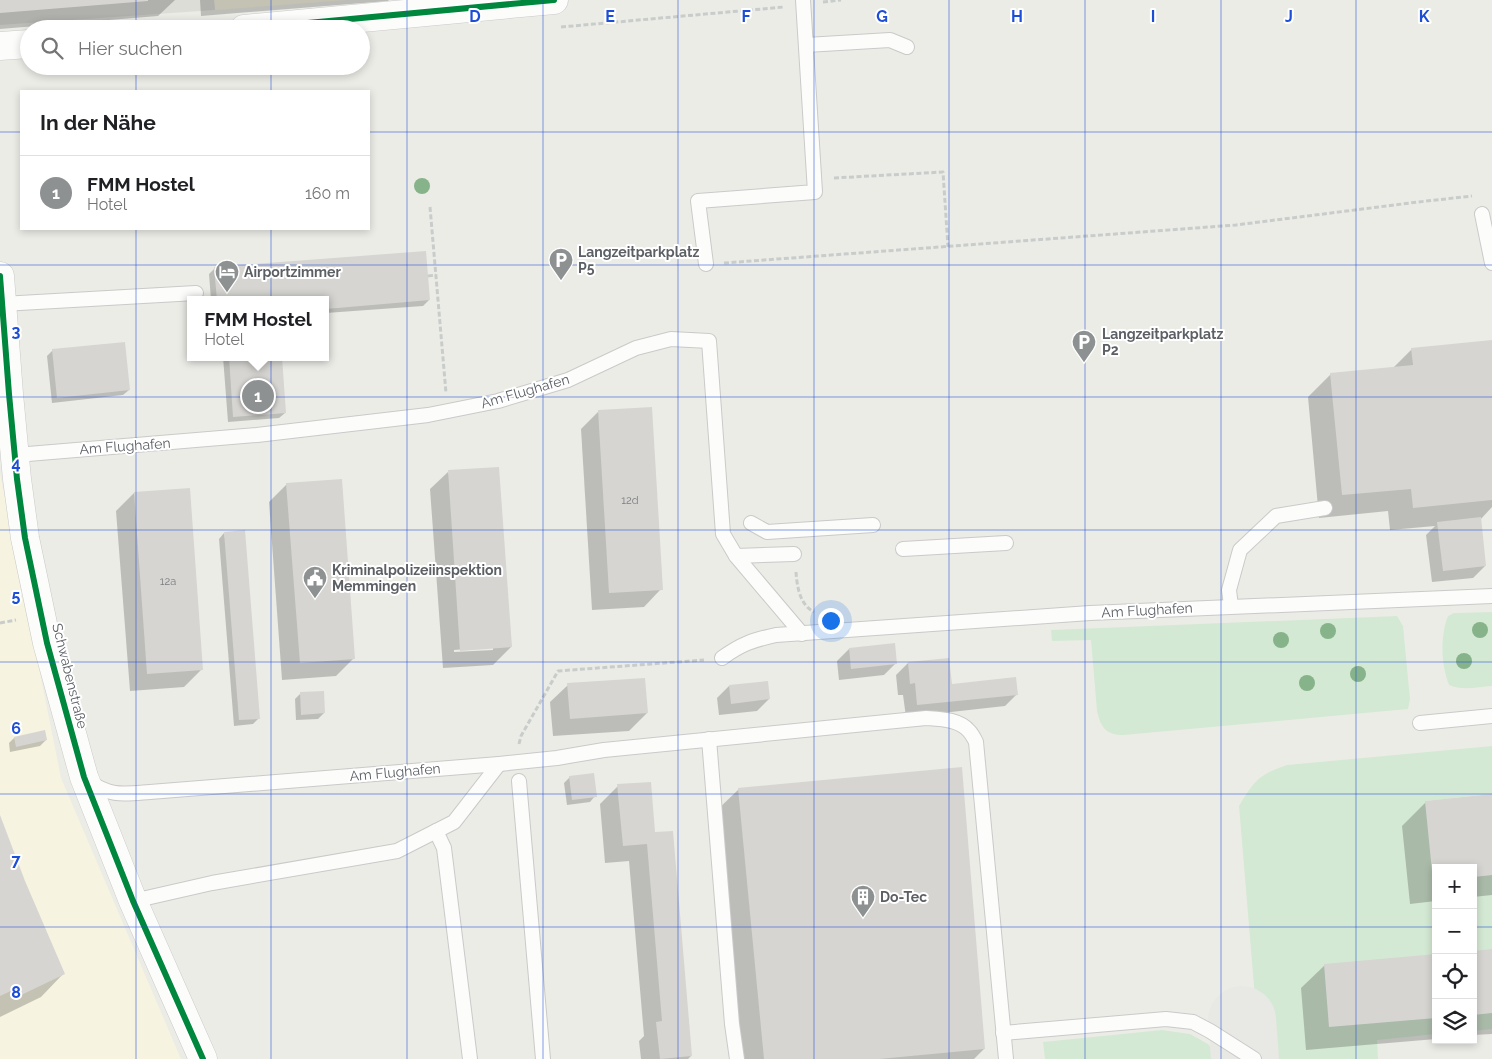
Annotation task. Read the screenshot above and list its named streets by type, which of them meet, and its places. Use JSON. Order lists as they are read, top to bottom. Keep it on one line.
{"streets":{"street":["Schwabenstraße"],"lane":["Am Flughafen"]},"crossings":[["Am Flughafen","Schwabenstraße"]],"places":{"parking":["Langzeitparkplatz P5","Langzeitparkplatz P2"],"hotel":["Airportzimmer"],"public building":["Kriminalpolizeiinspektion Memmingen"],"building":["Do-Tec"]},"house_numbers":["12d","12a"],"page":{"search":"Hier suchen","heading":"In der Nähe","list":[{"mark":"1","name":"FMM Hostel","note":"Hotel","value":"160 m"}],"popup":["FMM Hostel","Hotel"],"pins":"1","map_buttons":["+","−"]},"grid":{"columns":["D","E","F","G","H","I","J","K"],"rows":["3","4","5","6","7","8"]}}
